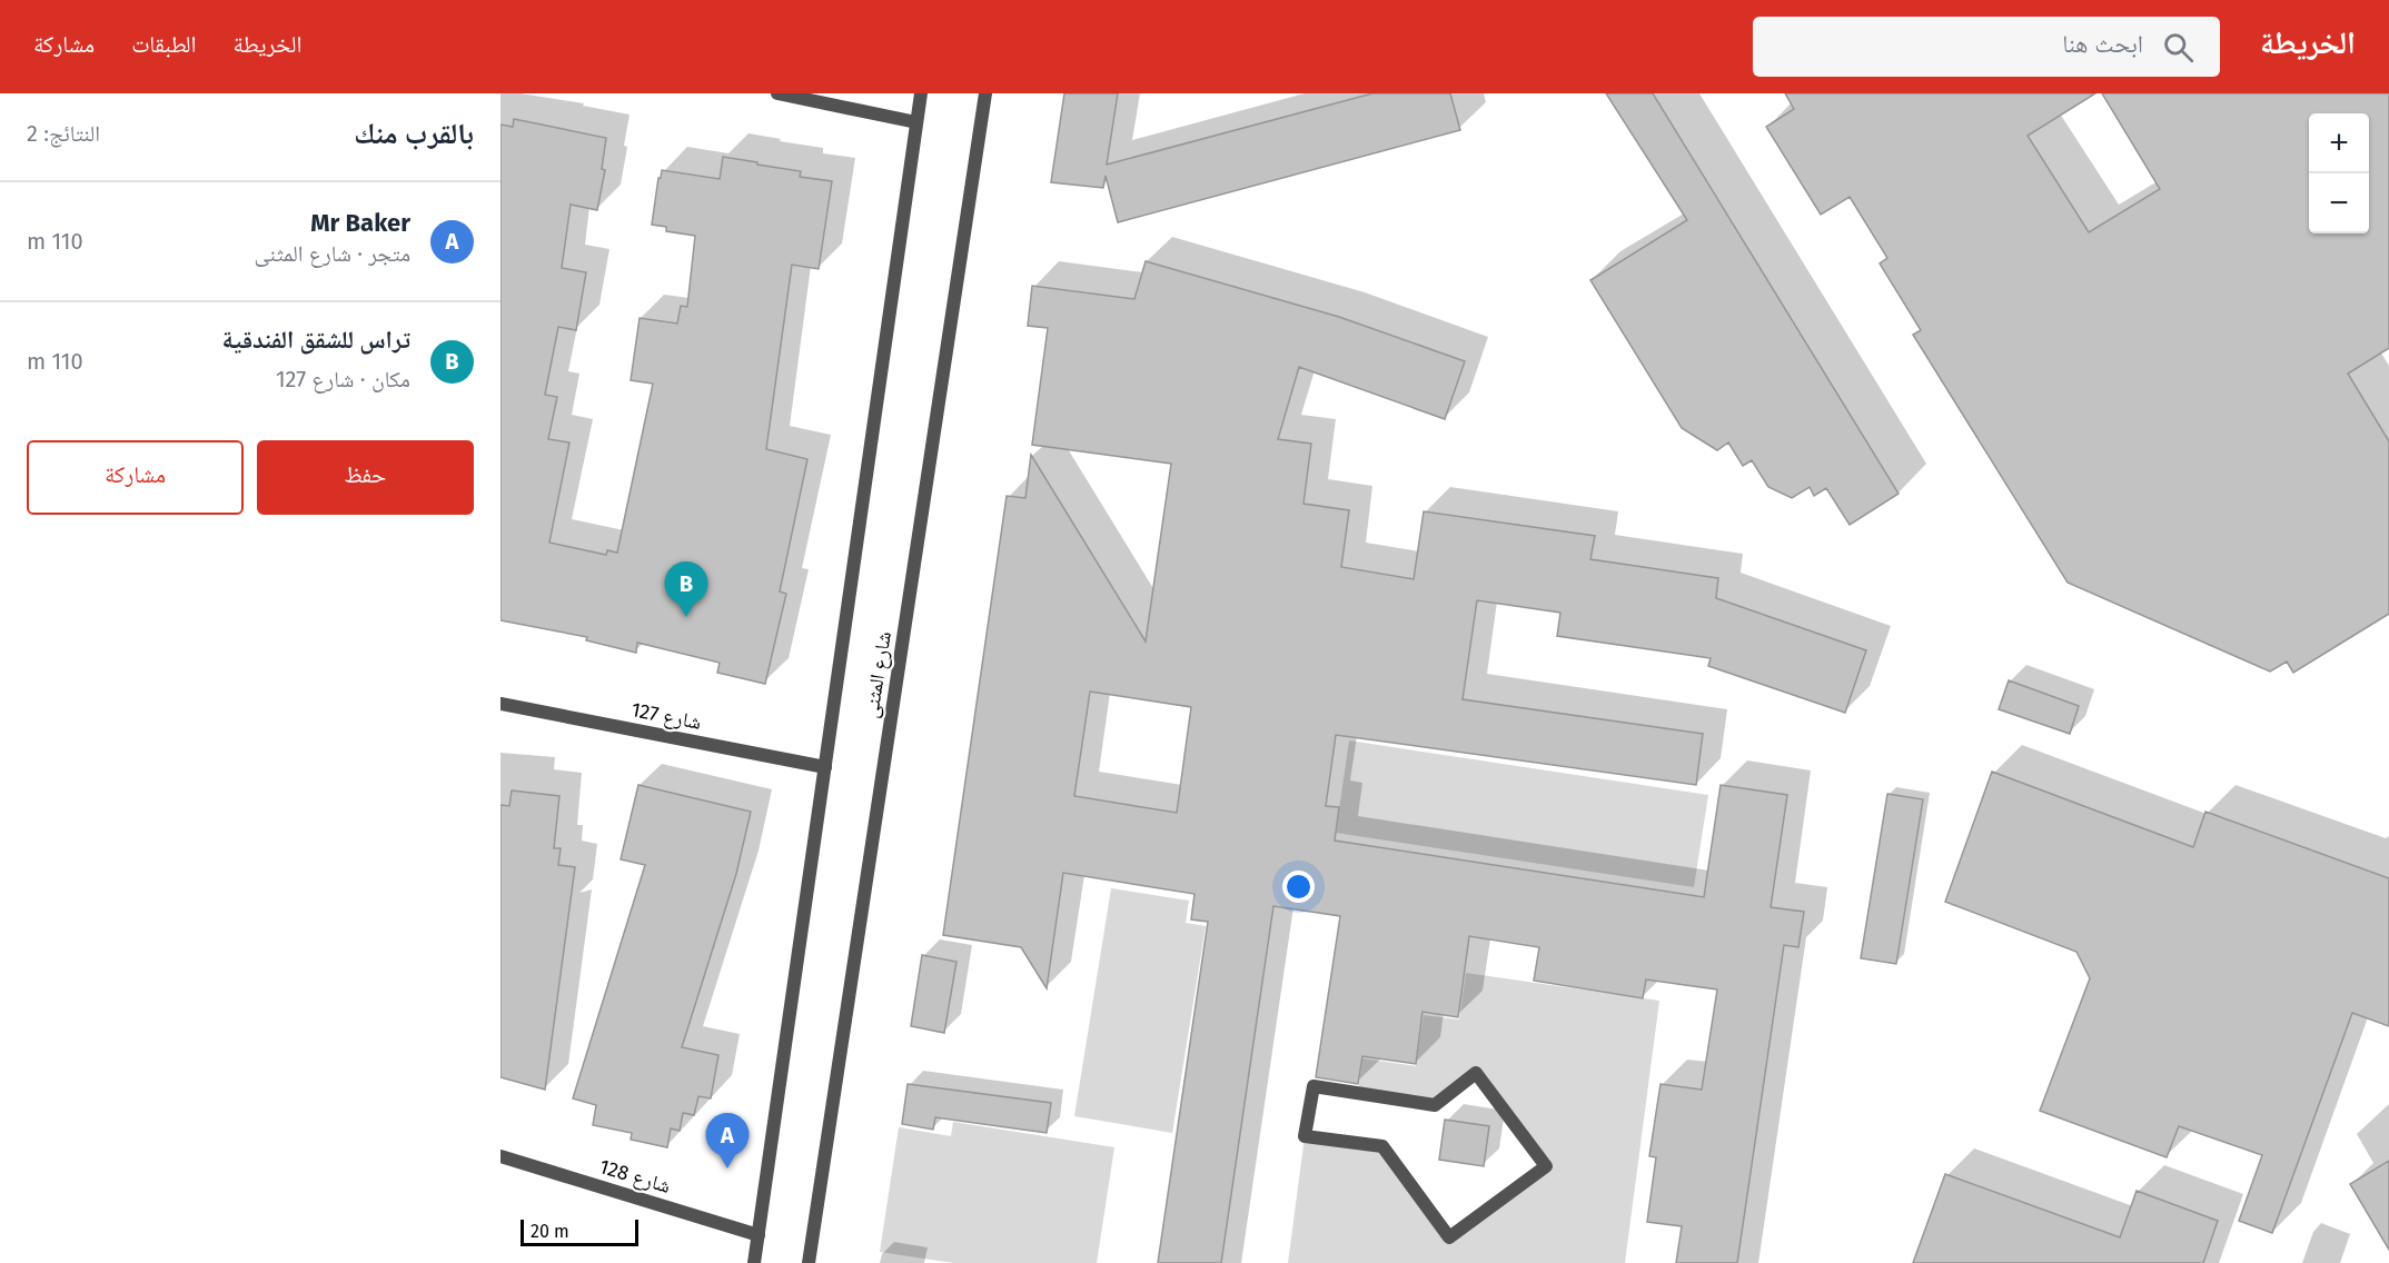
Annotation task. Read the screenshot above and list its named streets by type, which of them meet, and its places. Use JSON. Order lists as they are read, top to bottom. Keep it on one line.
{"streets":{"street":["شارع المثنى","شارع 127","شارع 128"]},"crossings":[["شارع المثنى","شارع 127"],["شارع المثنى","شارع 128"]],"scale_bar":"20 m","page":{"header":"الخريطة","search":"ابحث هنا","nav":["الخريطة","الطبقات","مشاركة"],"heading":["بالقرب منك","النتائج: 2"],"map_buttons":["+","−"],"list":[{"mark":"A","name":"Mr Baker","note":"متجر · شارع المثنى","value":"110 m"},{"mark":"B","name":"تراس للشقق الفندقية","note":"مكان · شارع 127","value":"110 m"}],"buttons":["حفظ","مشاركة"],"pins":["B","A"],"scale":"20 m"}}
